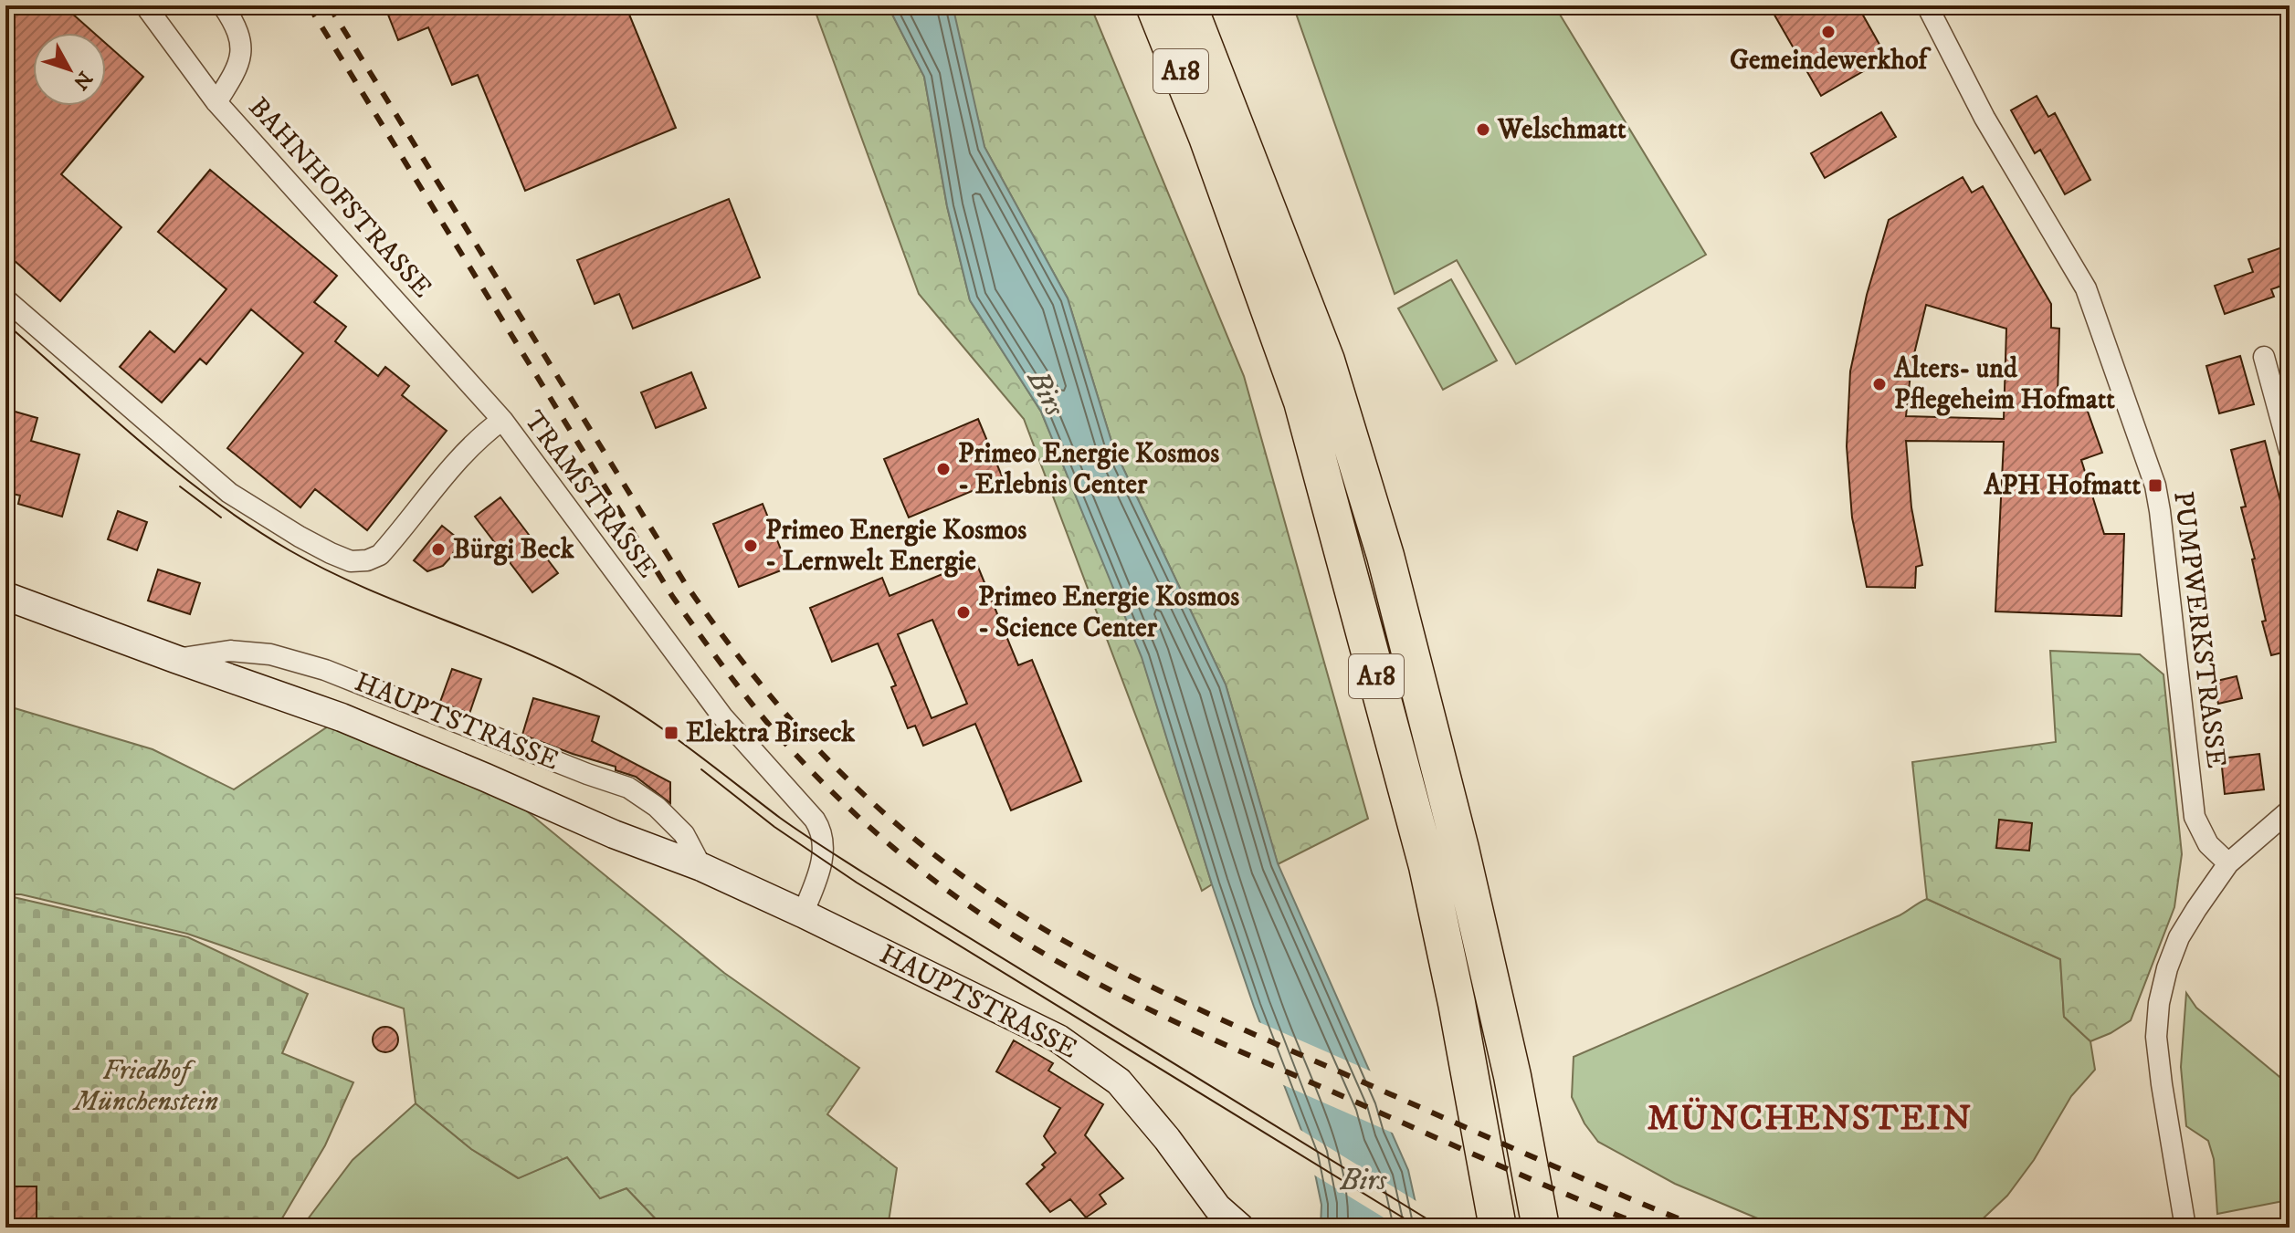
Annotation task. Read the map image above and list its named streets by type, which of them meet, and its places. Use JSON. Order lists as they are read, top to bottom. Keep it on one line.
{"streets":{"highway":["A18"],"main road":["HAUPTSTRASSE"],"street":["BAHNHOFSTRASSE","TRAMSTRASSE","PUMPWERKSTRASSE"]},"crossings":[["BAHNHOFSTRASSE","TRAMSTRASSE"],["TRAMSTRASSE","HAUPTSTRASSE"]],"districts":["MÜNCHENSTEIN"],"water":["Birs"],"parks":["Friedhof Münchenstein"],"places":{"other":["Gemeindewerkhof","Welschmatt","Alters- und Pflegeheim Hofmatt","Primeo Energie Kosmos - Erlebnis Center","Primeo Energie Kosmos - Lernwelt Energie","Bürgi Beck","Primeo Energie Kosmos - Science Center"],"transit":["APH Hofmatt","Elektra Birseck"]},"north":"bottom right"}
